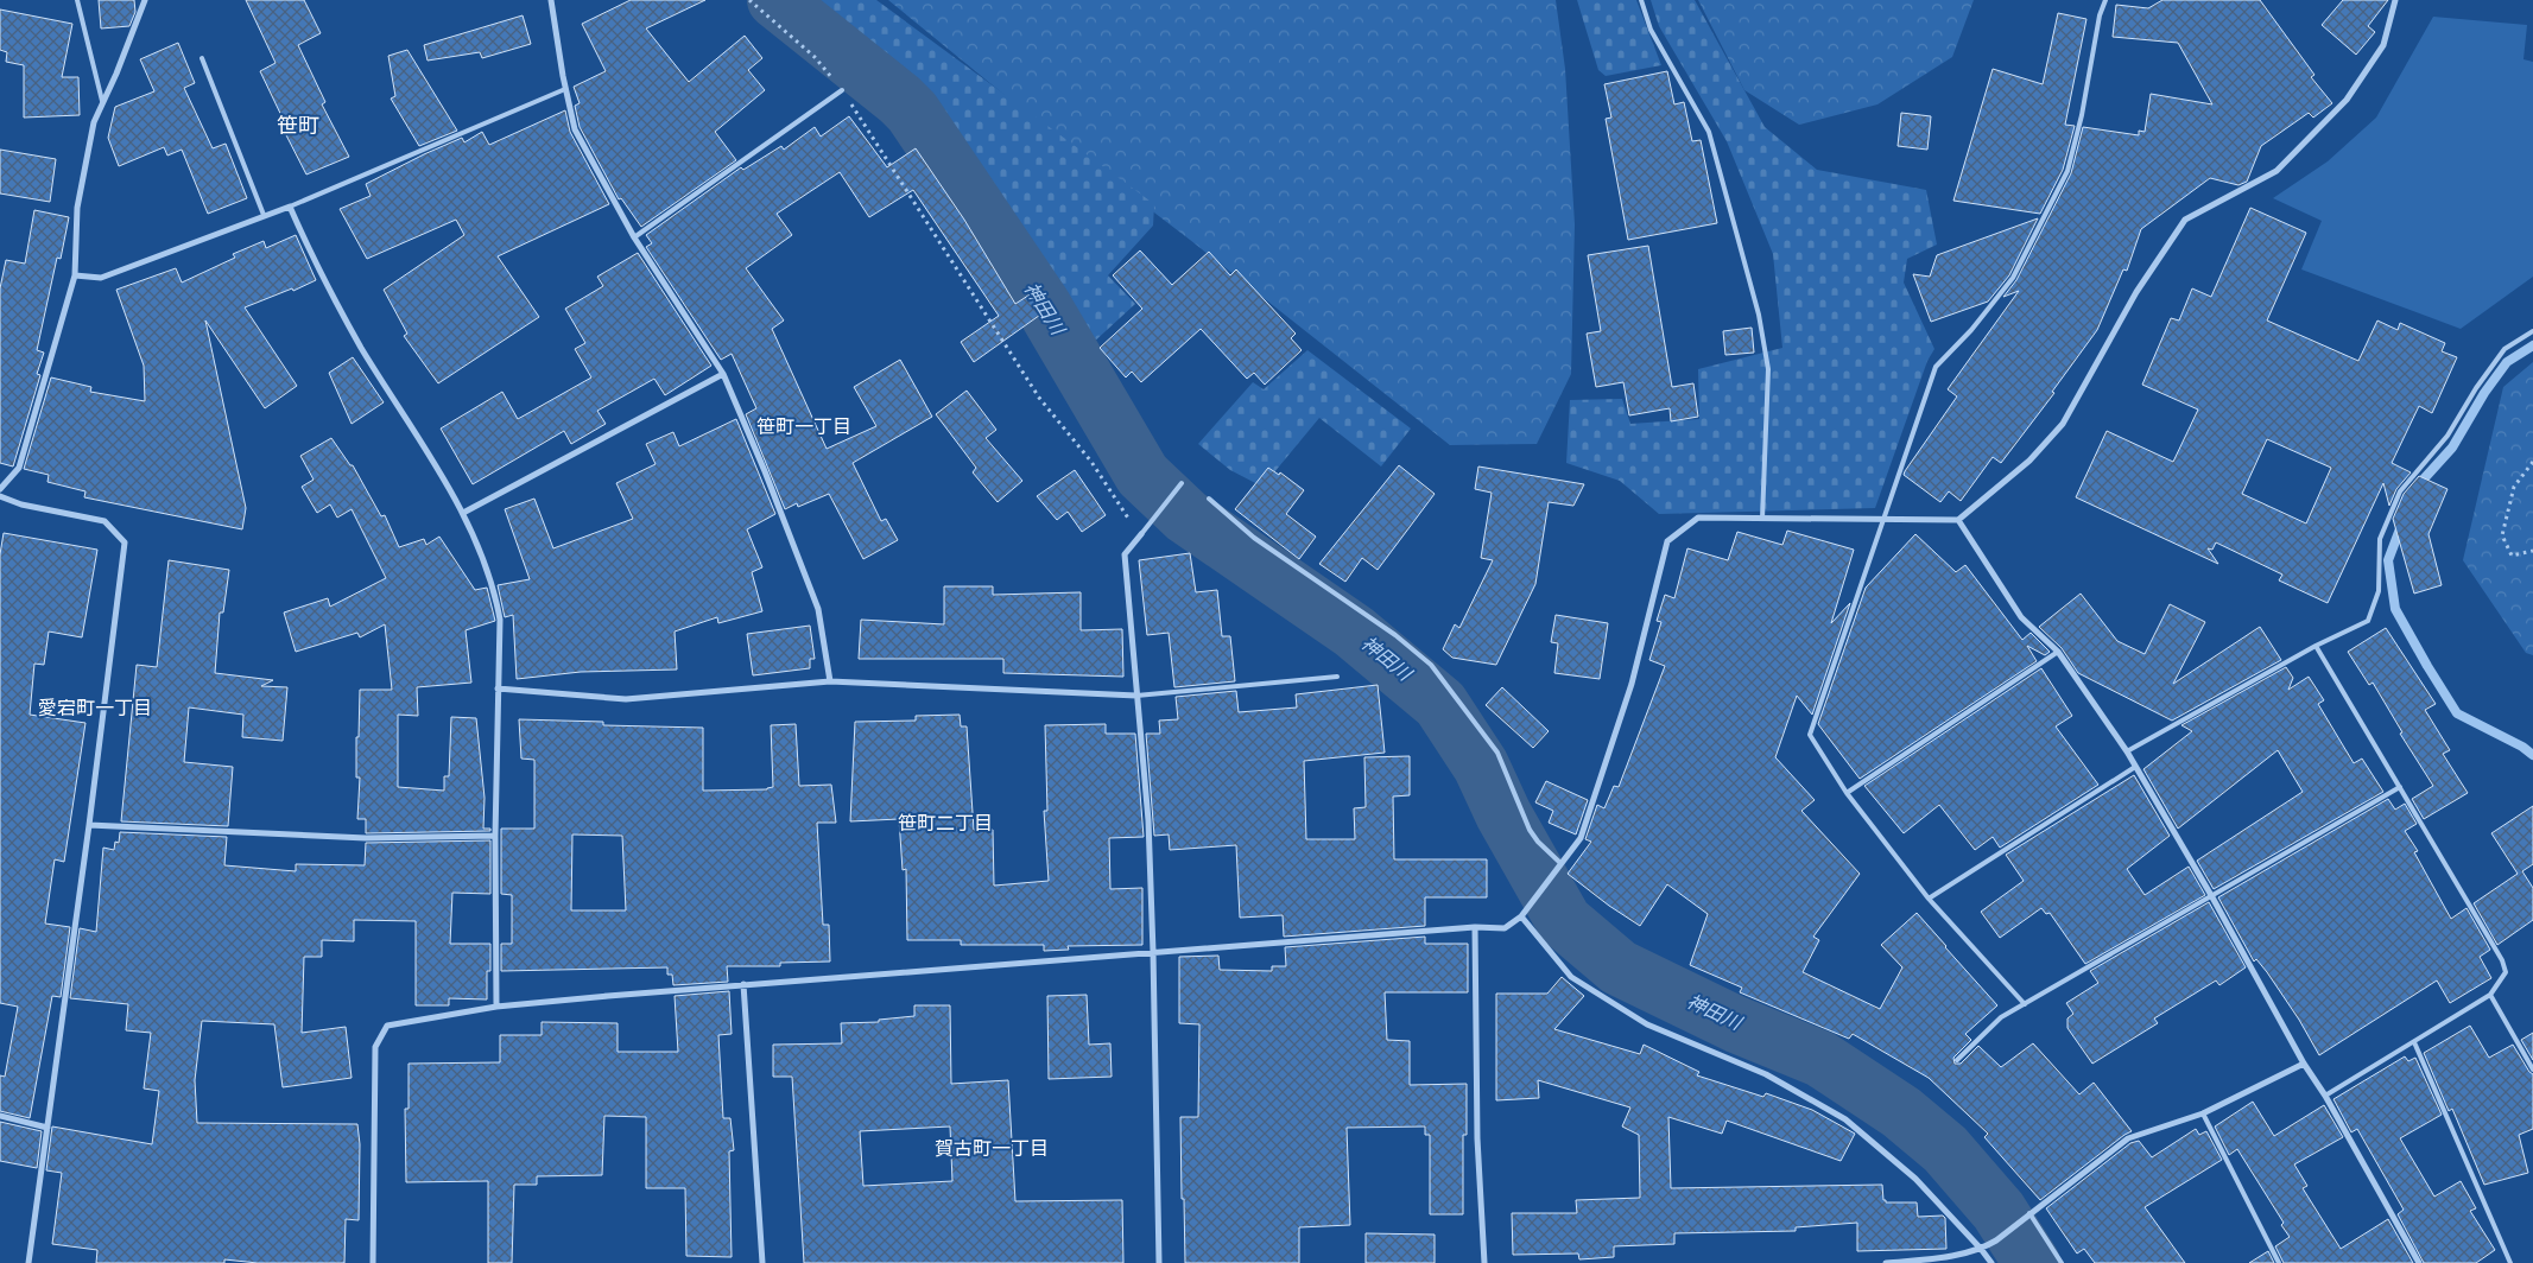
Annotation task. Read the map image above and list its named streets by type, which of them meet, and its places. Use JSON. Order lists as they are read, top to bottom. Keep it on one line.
{"districts":["笹町","笹町一丁目","愛宕町一丁目","笹町二丁目","賀古町一丁目"],"water":["神田川"]}
